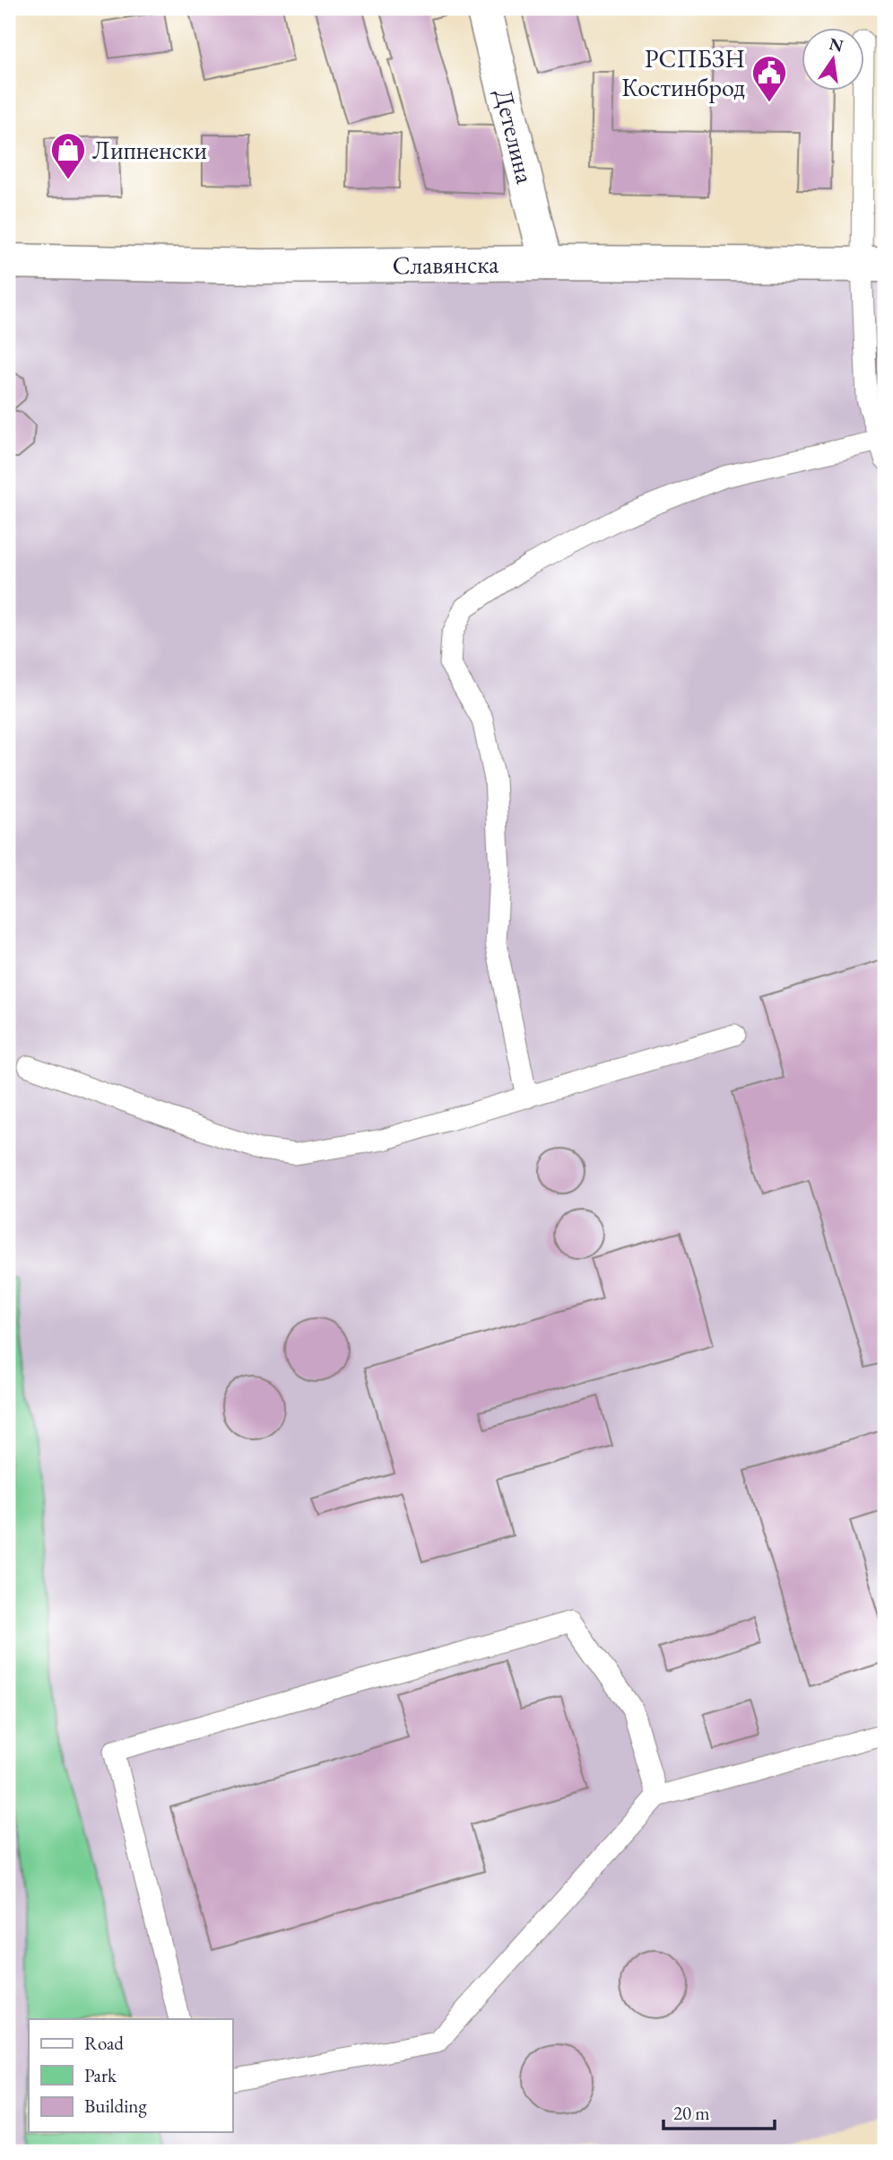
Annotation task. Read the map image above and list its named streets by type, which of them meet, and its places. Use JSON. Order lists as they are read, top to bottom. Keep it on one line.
{"streets":{"street":["Детелина","Славянска"]},"crossings":[["Детелина","Славянска"]],"places":{"public building":["РСПБЗН Костинброд"],"shop":["Липненски"]},"legend":["Road","Park","Building"],"scale_bar":"20 m","north":"top"}
